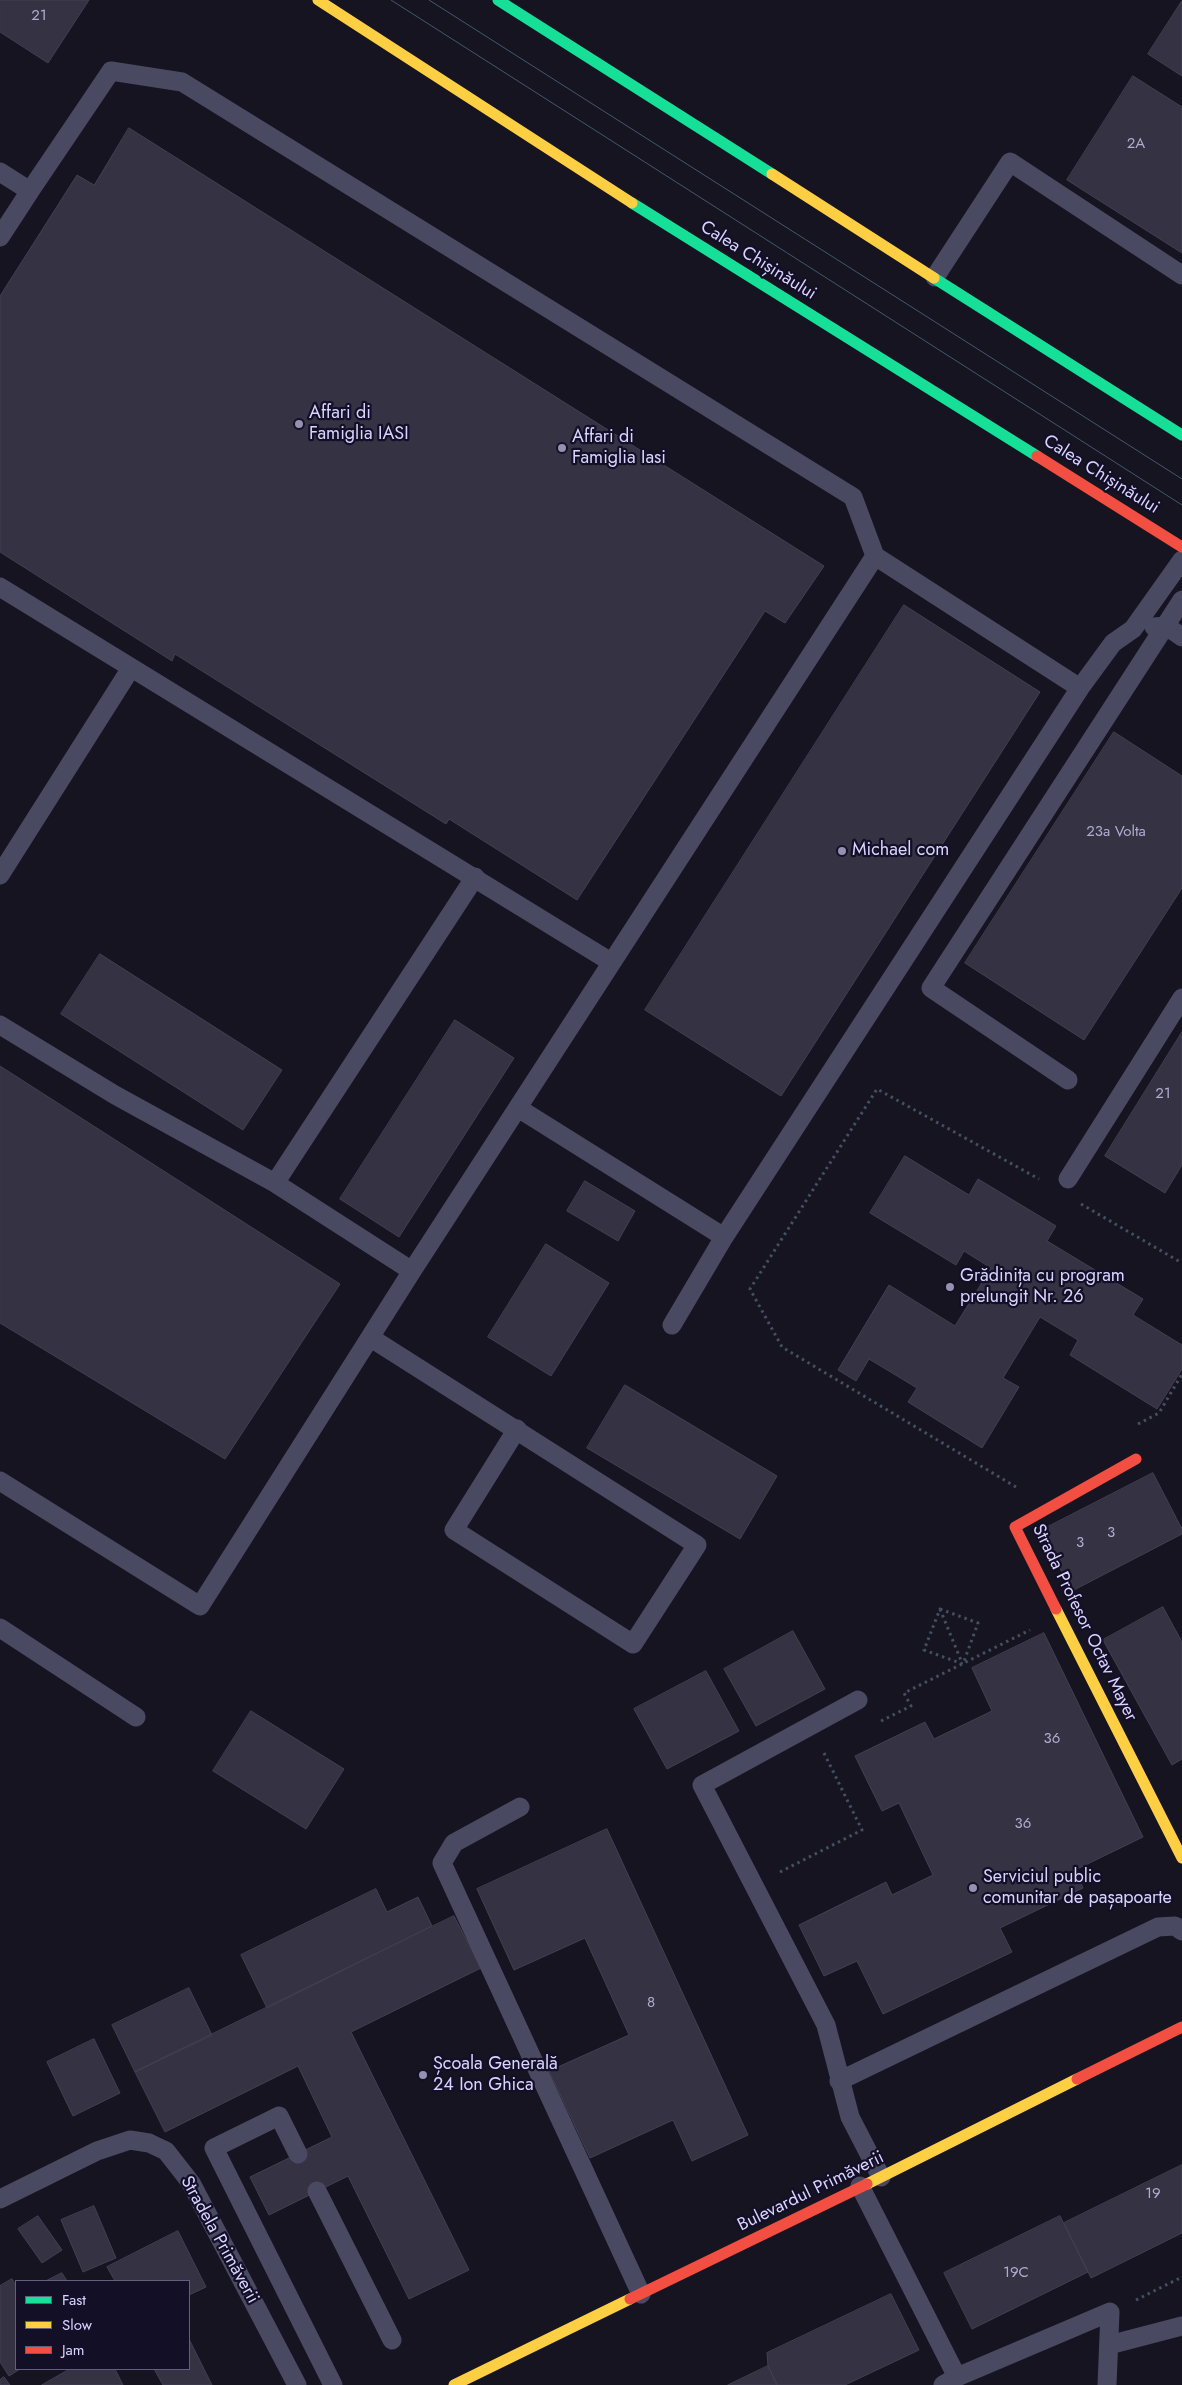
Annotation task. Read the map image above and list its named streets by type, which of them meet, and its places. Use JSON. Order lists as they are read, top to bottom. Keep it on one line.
{"streets":{"main road":["Calea Chișinăului","Strada Profesor Octav Mayer","Bulevardul Primăverii"],"lane":["Stradela Primăverii"]},"places":["Affari di Famiglia IASI","Affari di Famiglia Iasi","Michael com","Grădinița cu program prelungit Nr. 26","Serviciul public comunitar de pașapoarte","Școala Generală 24 Ion Ghica"],"house_numbers":["21","2A","23a Volta","21","3","3","36","36","8","19","19C"],"legend":["Fast","Slow","Jam"]}
